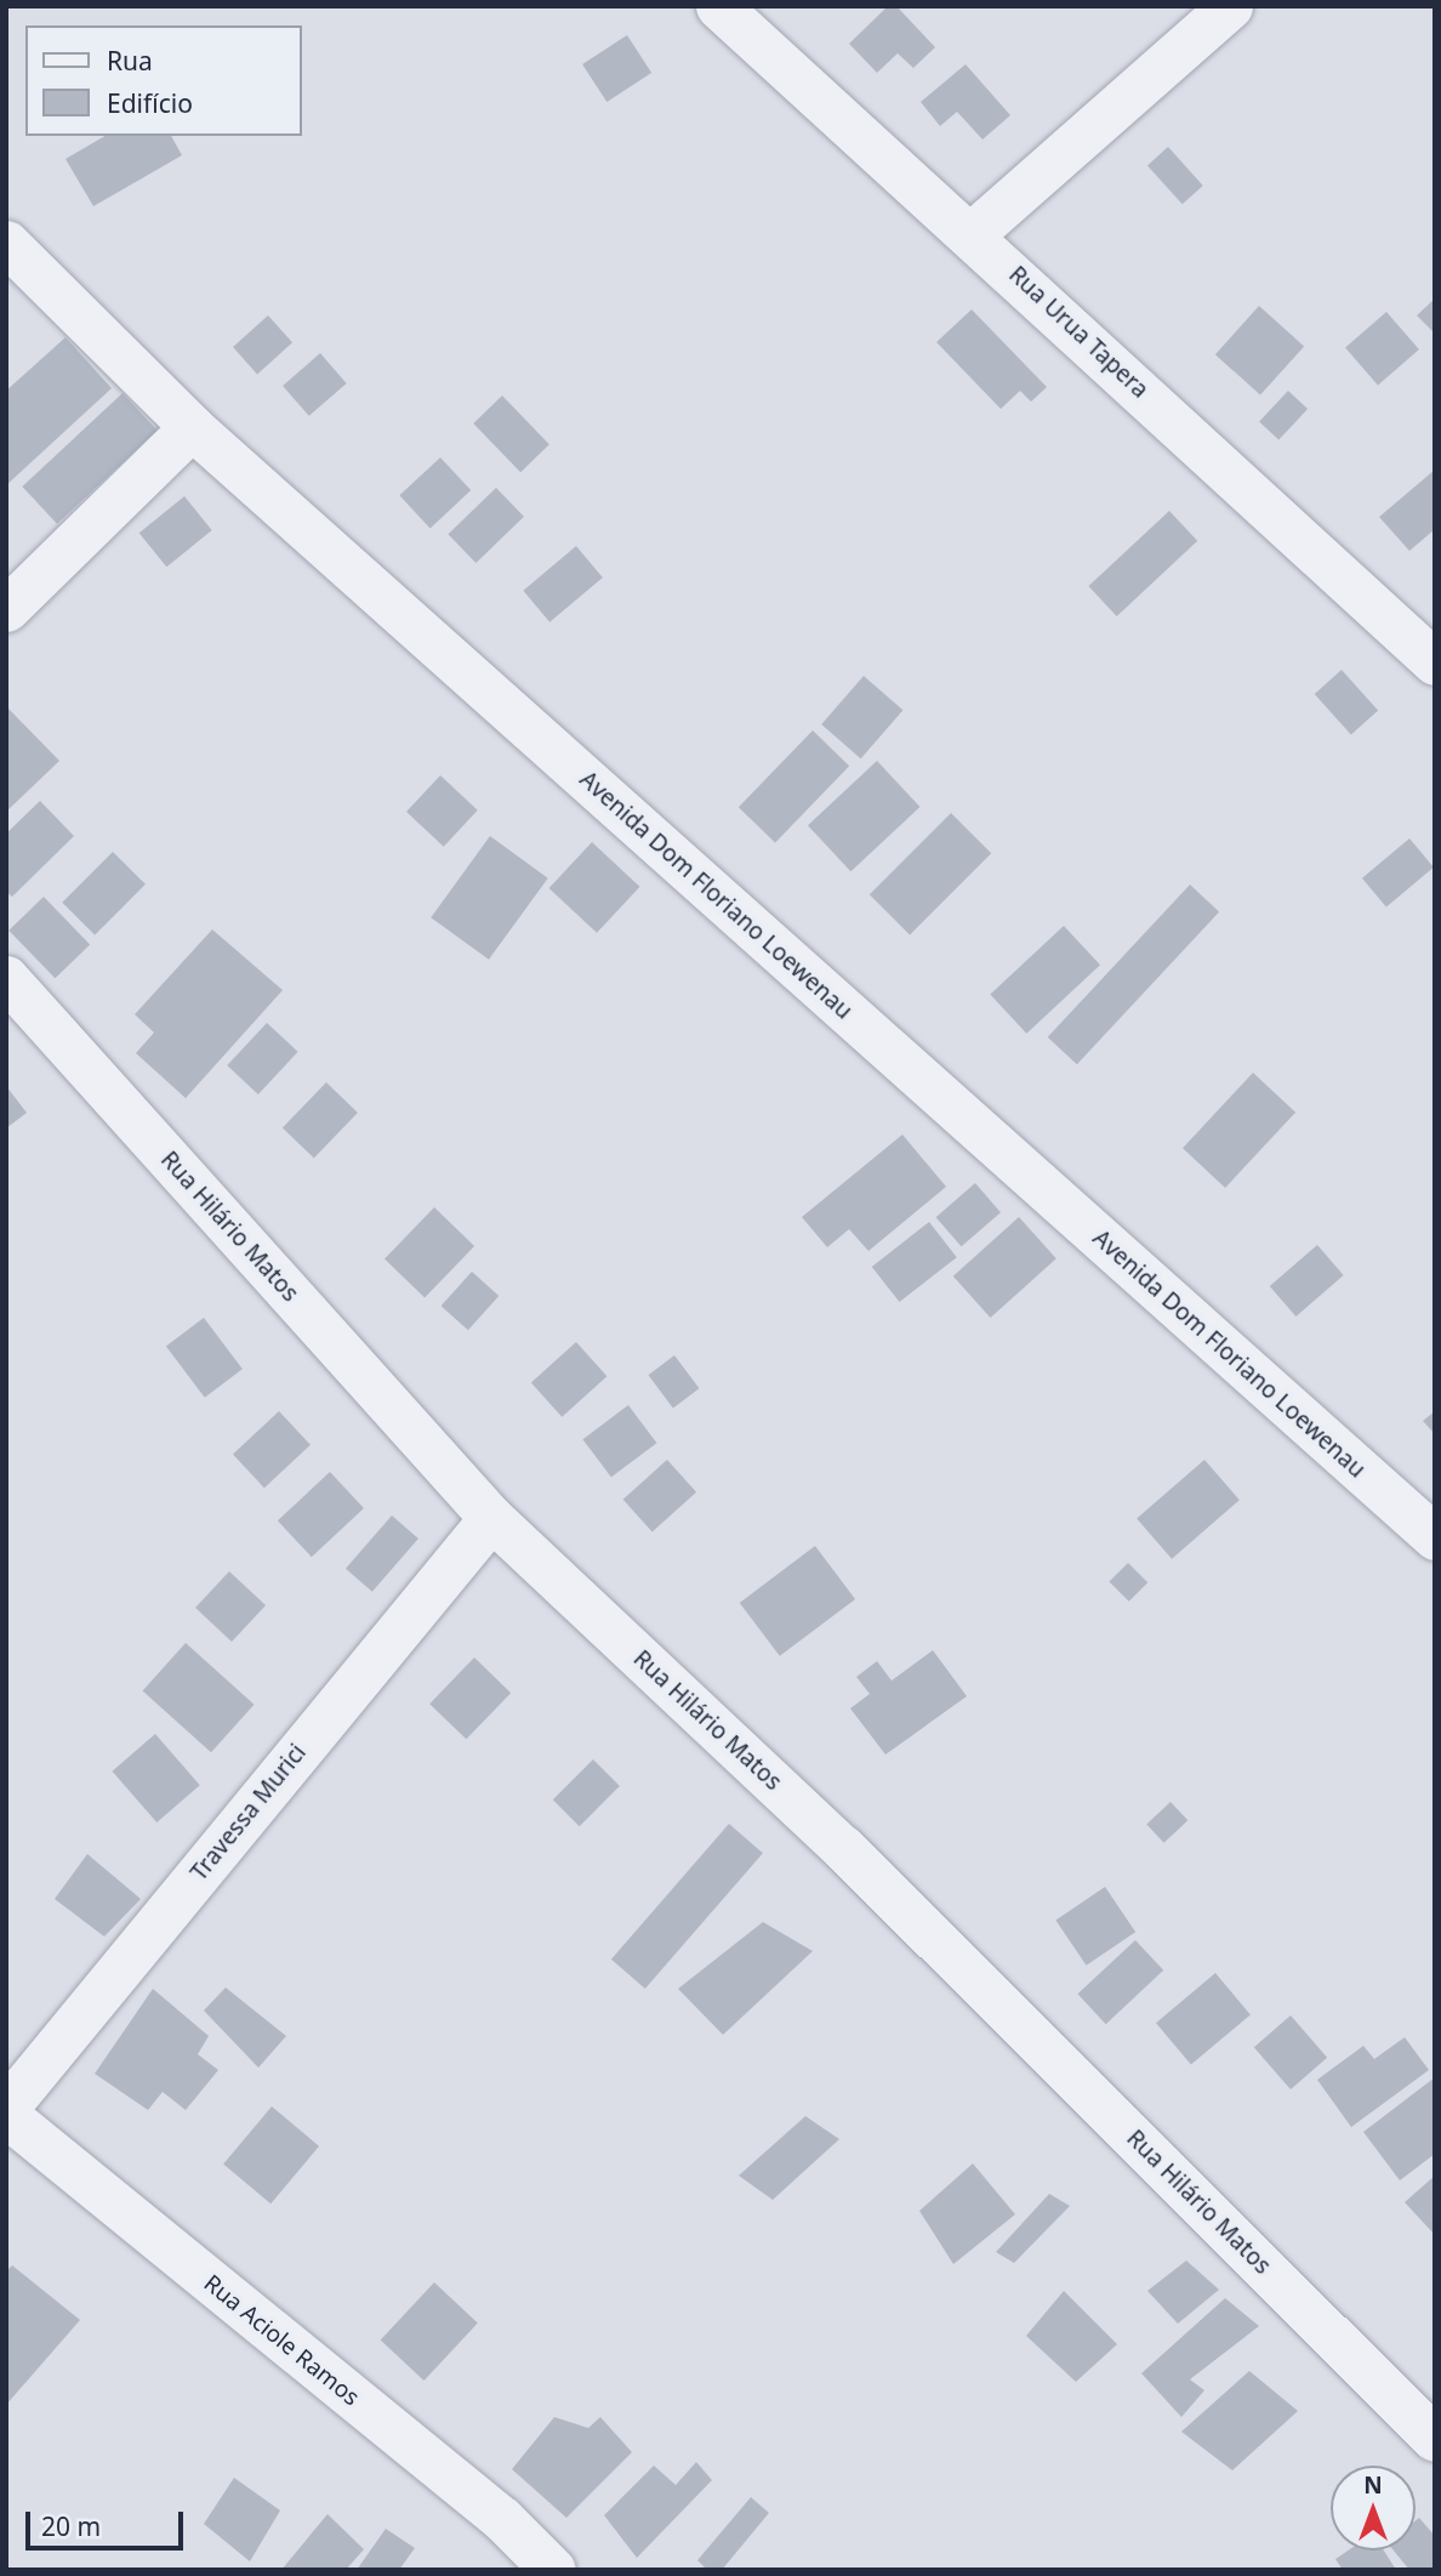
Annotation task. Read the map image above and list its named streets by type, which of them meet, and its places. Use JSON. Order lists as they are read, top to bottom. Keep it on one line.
{"streets":{"street":["Rua Urua Tapera","Avenida Dom Floriano Loewenau","Rua Hilário Matos","Travessa Murici","Rua Aciole Ramos"]},"crossings":[["Rua Hilário Matos","Travessa Murici"]],"legend":["Rua","Edifício"],"scale_bar":"20 m","north":"top"}
